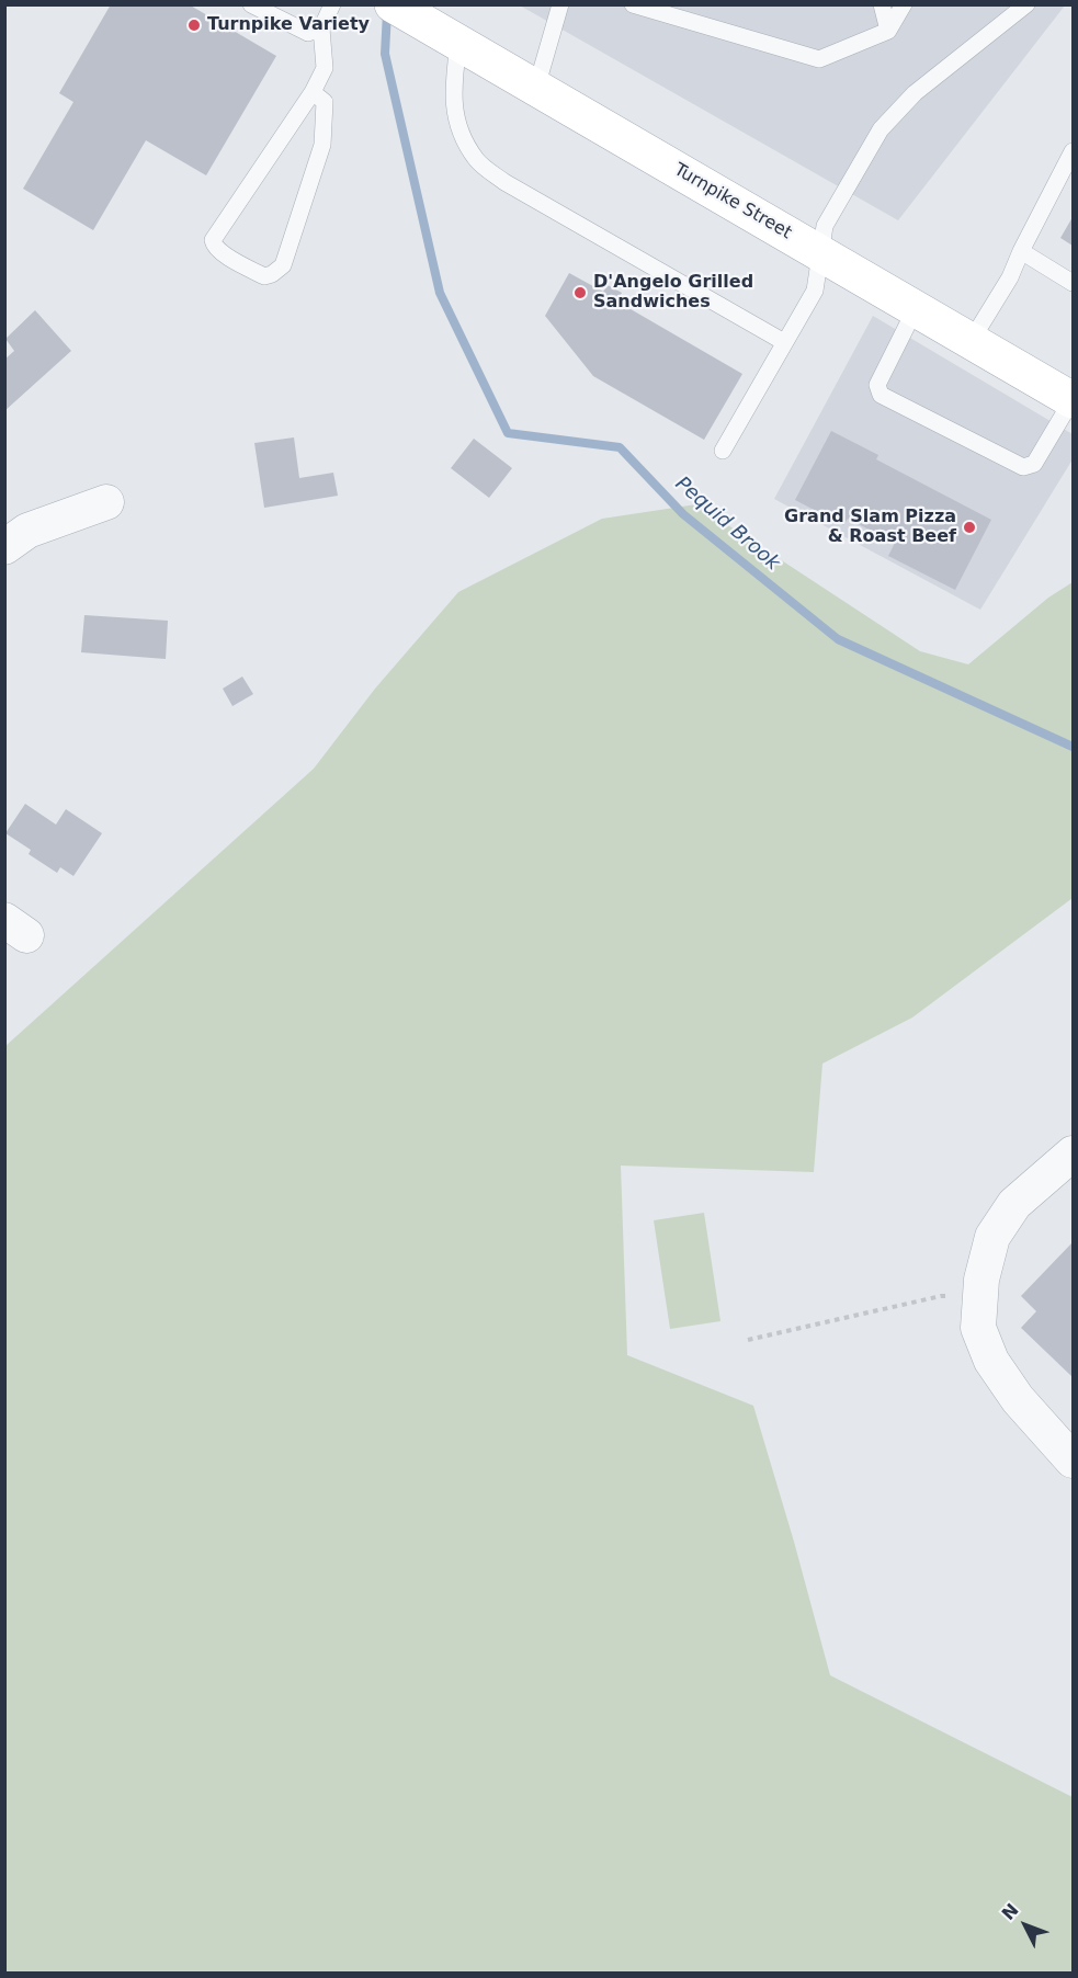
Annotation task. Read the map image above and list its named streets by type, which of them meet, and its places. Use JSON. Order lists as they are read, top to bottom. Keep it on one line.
{"streets":{"main road":["Turnpike Street"]},"water":["Pequid Brook"],"places":["Turnpike Variety","D'Angelo Grilled Sandwiches","Grand Slam Pizza & Roast Beef"],"north":"top left"}
